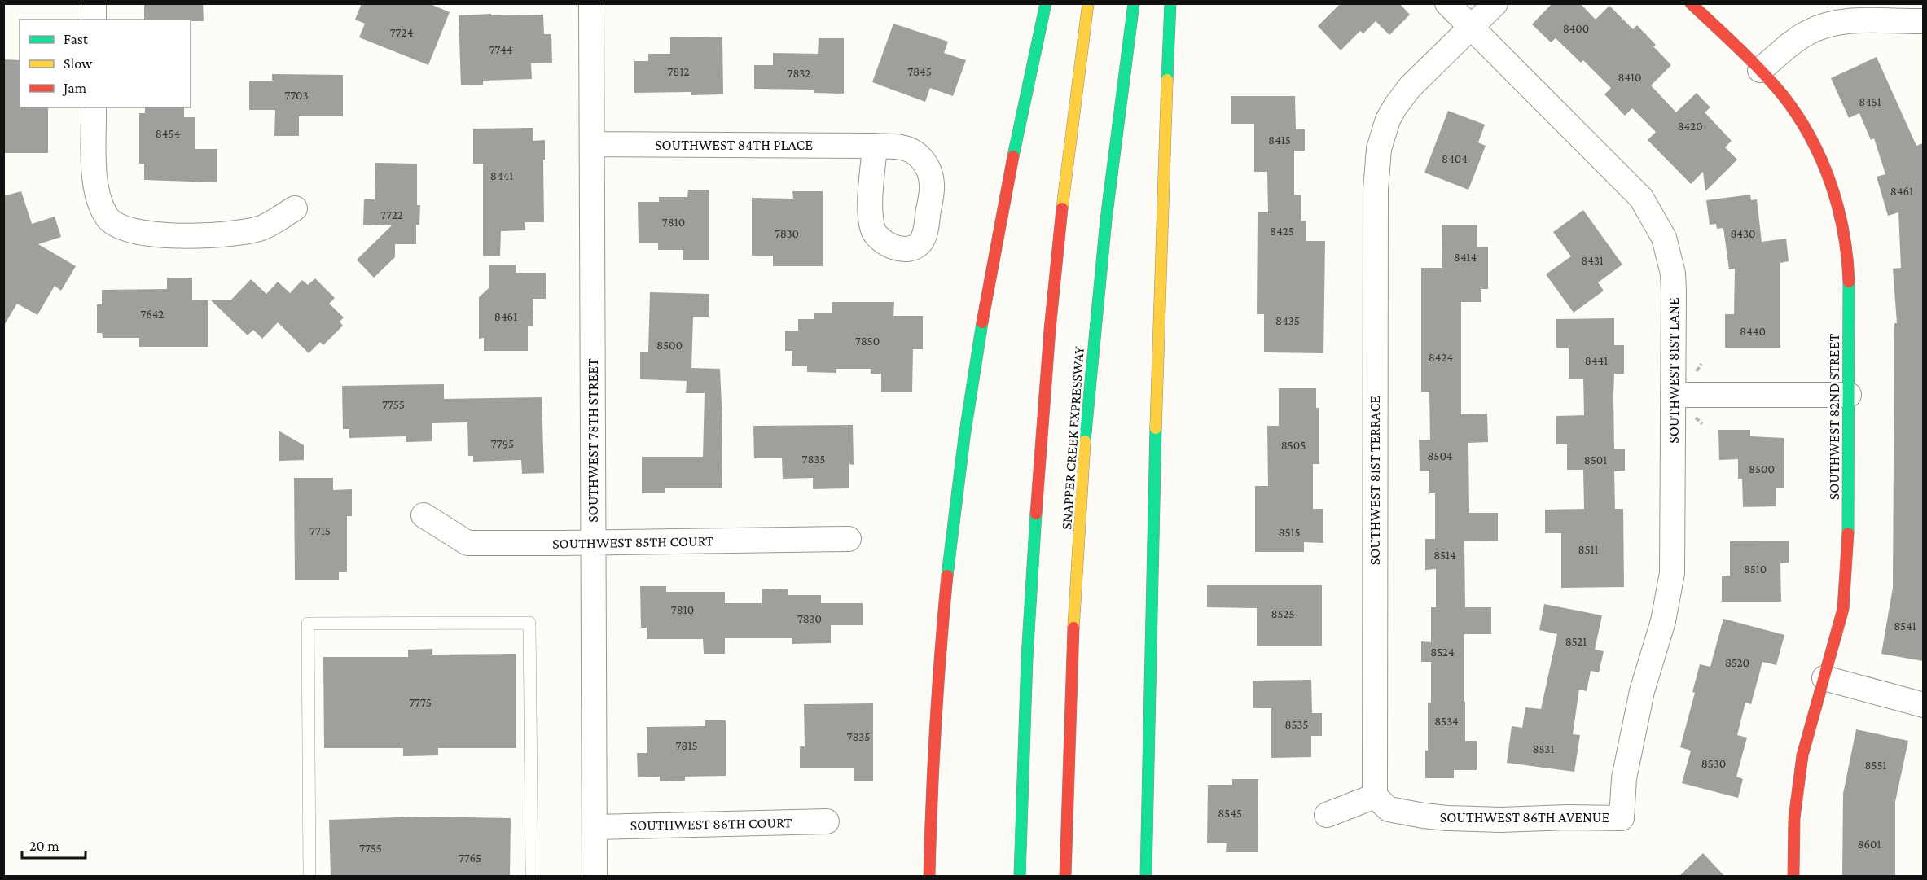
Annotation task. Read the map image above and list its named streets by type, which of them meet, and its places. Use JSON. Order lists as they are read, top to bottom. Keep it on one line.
{"streets":{"main road":["SOUTHWEST 82ND STREET","SNAPPER CREEK EXPRESSWAY"],"street":["SOUTHWEST 84TH PLACE","SOUTHWEST 81ST LANE","SOUTHWEST 78TH STREET","SOUTHWEST 81ST TERRACE","SOUTHWEST 85TH COURT","SOUTHWEST 86TH AVENUE","SOUTHWEST 86TH COURT"]},"crossings":[["SOUTHWEST 84TH PLACE","SOUTHWEST 78TH STREET"],["SOUTHWEST 81ST LANE","SOUTHWEST 81ST TERRACE"],["SOUTHWEST 81ST LANE","SOUTHWEST 86TH AVENUE"],["SOUTHWEST 78TH STREET","SOUTHWEST 85TH COURT"],["SOUTHWEST 78TH STREET","SOUTHWEST 86TH COURT"],["SOUTHWEST 81ST TERRACE","SOUTHWEST 86TH AVENUE"]],"house_numbers":["8400","7724","7744","7812","7845","7832","8410","7703","8451","8420","8454","8415","8404","8441","8461","7722","7810","8425","7830","8430","8414","8431","7642","8461","8435","8440","7850","8500","8424","8441","7755","7795","8505","8504","7835","8501","8500","7715","8515","8511","8514","8510","7810","8525","7830","8541","8521","8524","8520","7775","8534","8535","7835","7815","8531","8530","8551","8545","8601","7755","7765"],"legend":["Fast","Slow","Jam"],"scale_bar":"20 m"}
